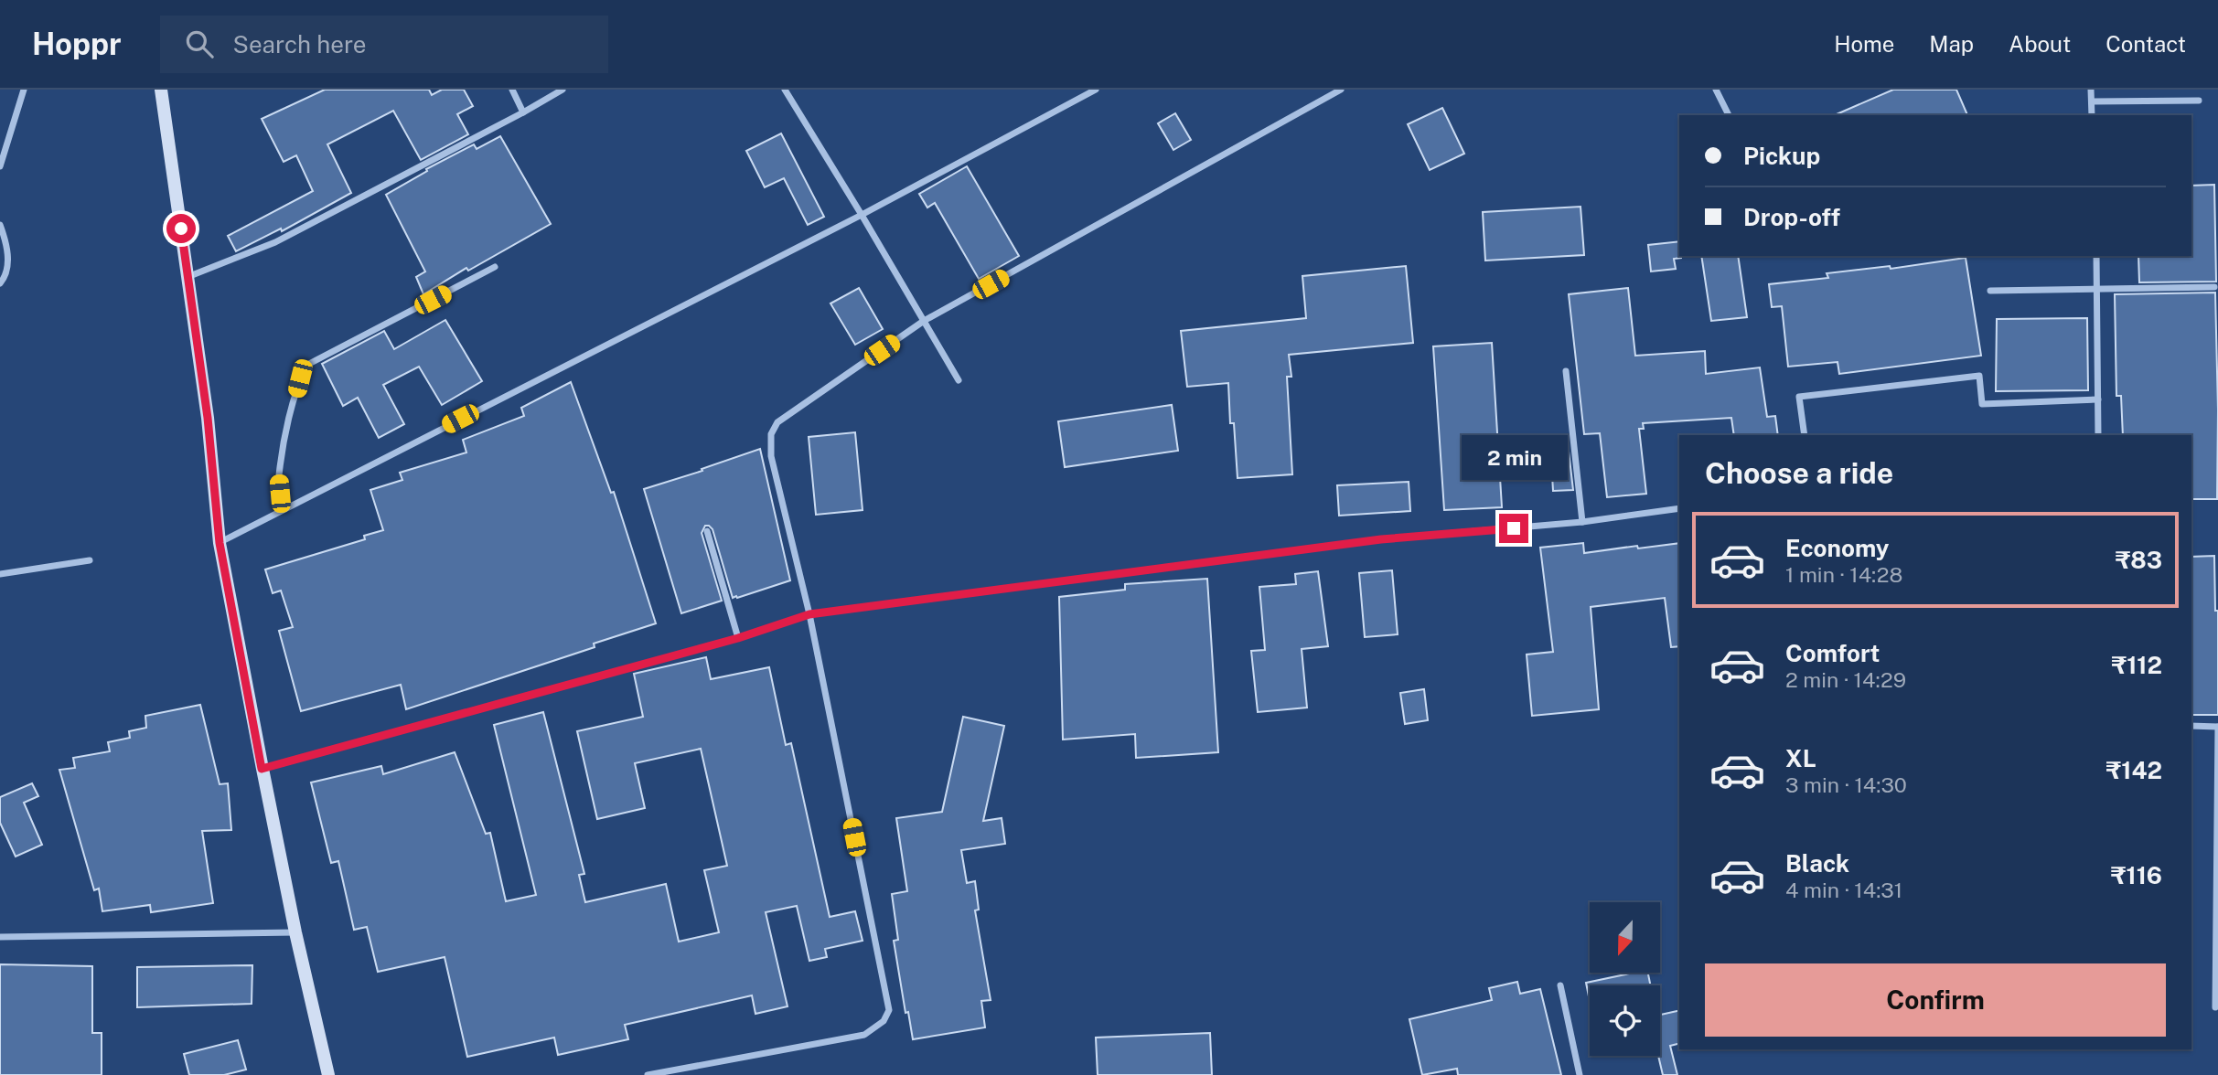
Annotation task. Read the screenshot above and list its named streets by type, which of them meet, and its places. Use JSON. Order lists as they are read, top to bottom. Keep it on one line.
{"north":"bottom","page":{"header":"Hoppr","search":"Search here","nav":["Home","Map","About","Contact"],"banner":["Pickup","Drop-off"],"bubble":"2 min","heading":"Choose a ride","list":[{"name":"Economy","note":"1 min · 14:28","value":"₹83"},{"name":"Comfort","note":"2 min · 14:29","value":"₹112"},{"name":"XL","note":"3 min · 14:30","value":"₹142"},{"name":"Black","note":"4 min · 14:31","value":"₹116"}],"buttons":"Confirm"}}
